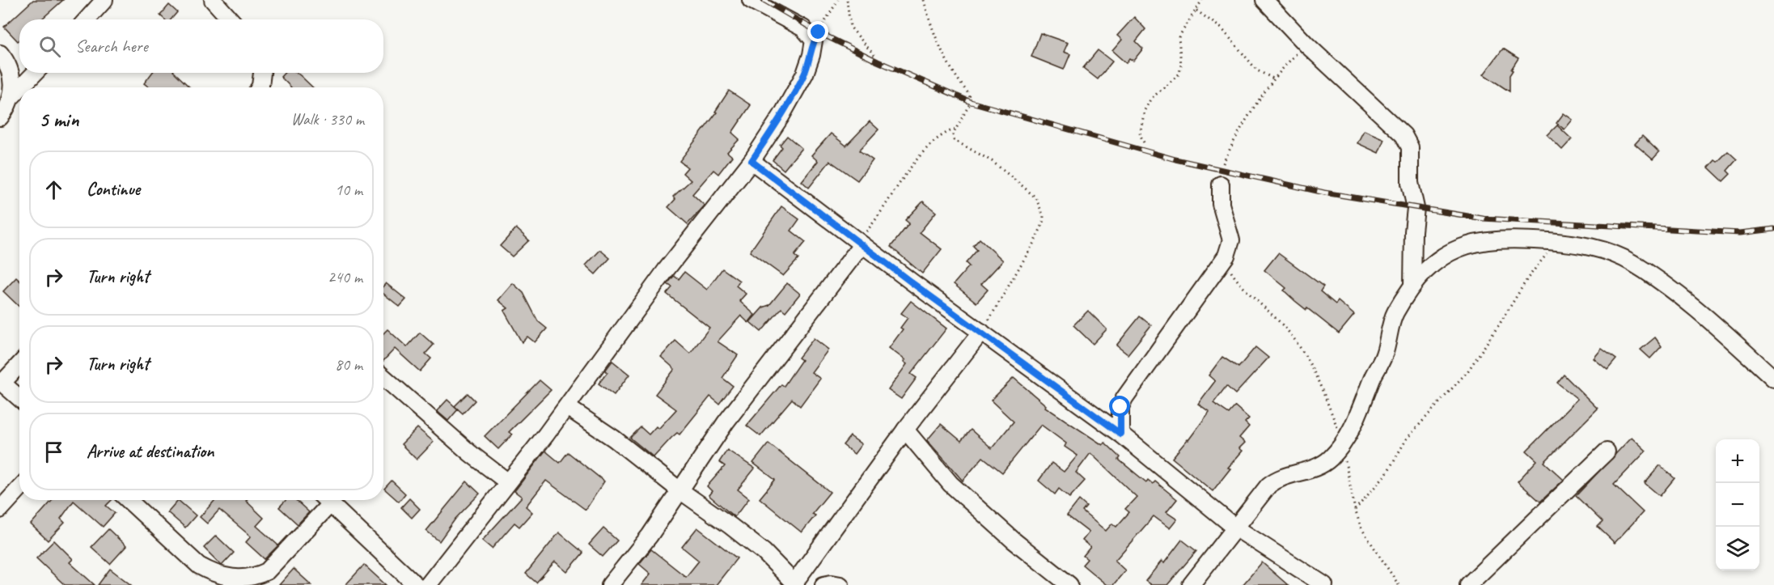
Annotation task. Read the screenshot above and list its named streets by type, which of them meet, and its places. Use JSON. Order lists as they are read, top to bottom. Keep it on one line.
{"page":{"search":"Search here","heading":["5 min","Walk · 330 m"],"list":[["Continue","10 m"],["Turn right","240 m"],["Turn right","80 m"],"Arrive at destination"],"map_buttons":["+","−"]}}
